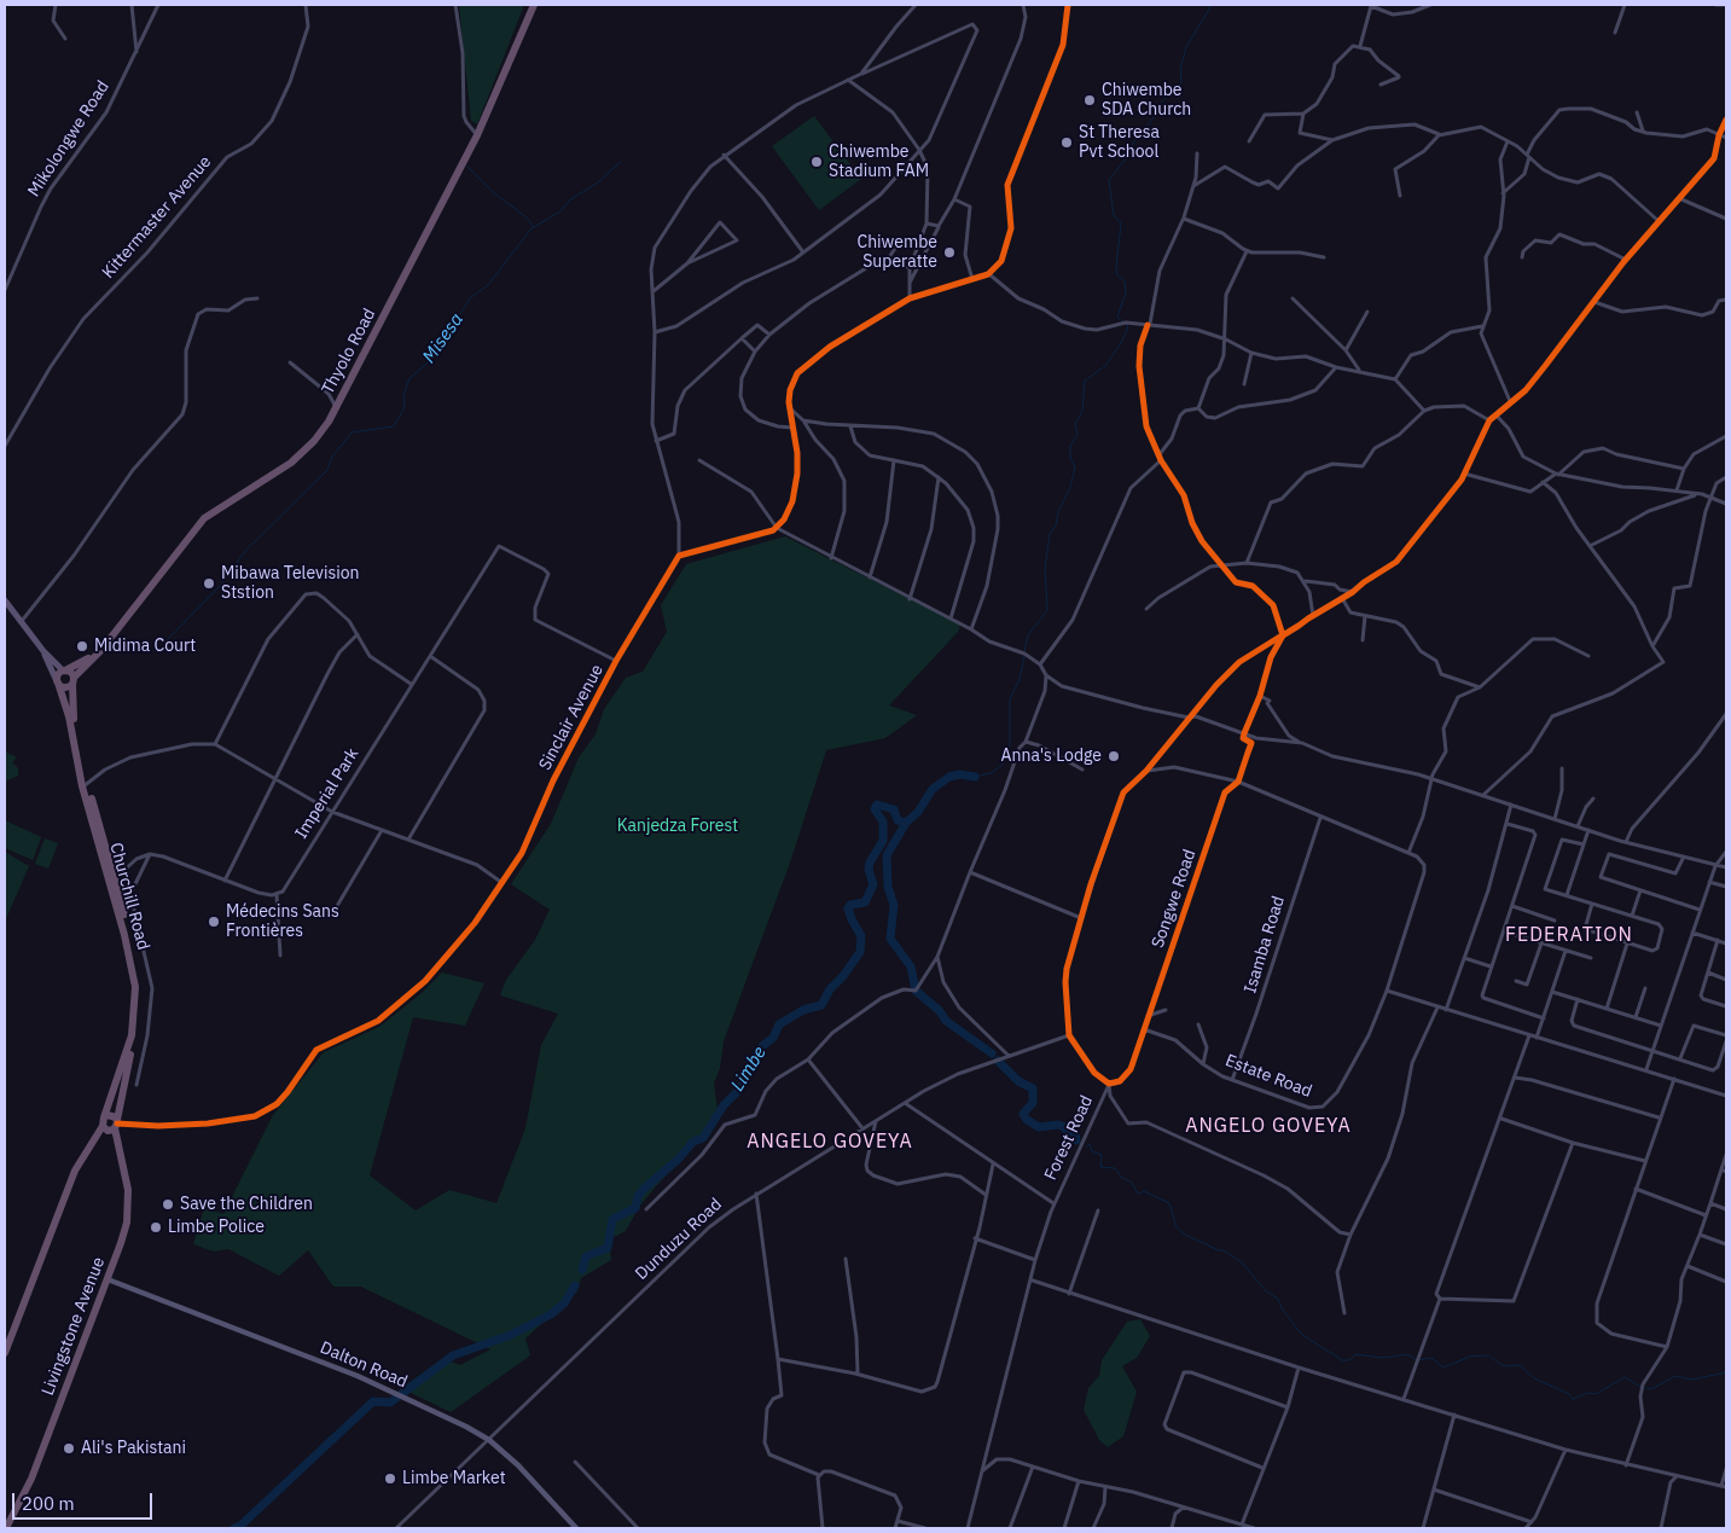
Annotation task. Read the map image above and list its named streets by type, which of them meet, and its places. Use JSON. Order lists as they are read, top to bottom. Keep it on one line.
{"streets":{"highway":["Thyolo Road","Churchill Road","Livingstone Avenue"],"main road":["Dalton Road"],"street":["Mikolongwe Road","Kittermaster Avenue","Sinclair Avenue","Imperial Park","Songwe Road","Isamba Road","Estate Road","Forest Road","Dunduzu Road"]},"crossings":[["Thyolo Road","Churchill Road"],["Sinclair Avenue","Imperial Park"],["Sinclair Avenue","Churchill Road"],["Sinclair Avenue","Livingstone Avenue"],["Churchill Road","Livingstone Avenue"],["Songwe Road","Estate Road"],["Songwe Road","Forest Road"],["Isamba Road","Estate Road"],["Dunduzu Road","Dalton Road"],["Livingstone Avenue","Dalton Road"]],"districts":["FEDERATION","ANGELO GOVEYA","ANGELO GOVEYA"],"water":["Misesa","Limbe"],"parks":["Kanjedza Forest"],"places":["Chiwembe SDA Church","St Theresa Pvt School","Chiwembe Stadium FAM","Chiwembe Superatte","Mibawa Television Ststion","Midima Court","Anna's Lodge","Médecins Sans Frontières","Save the Children","Limbe Police","Ali's Pakistani","Limbe Market"],"scale_bar":"200 m"}
